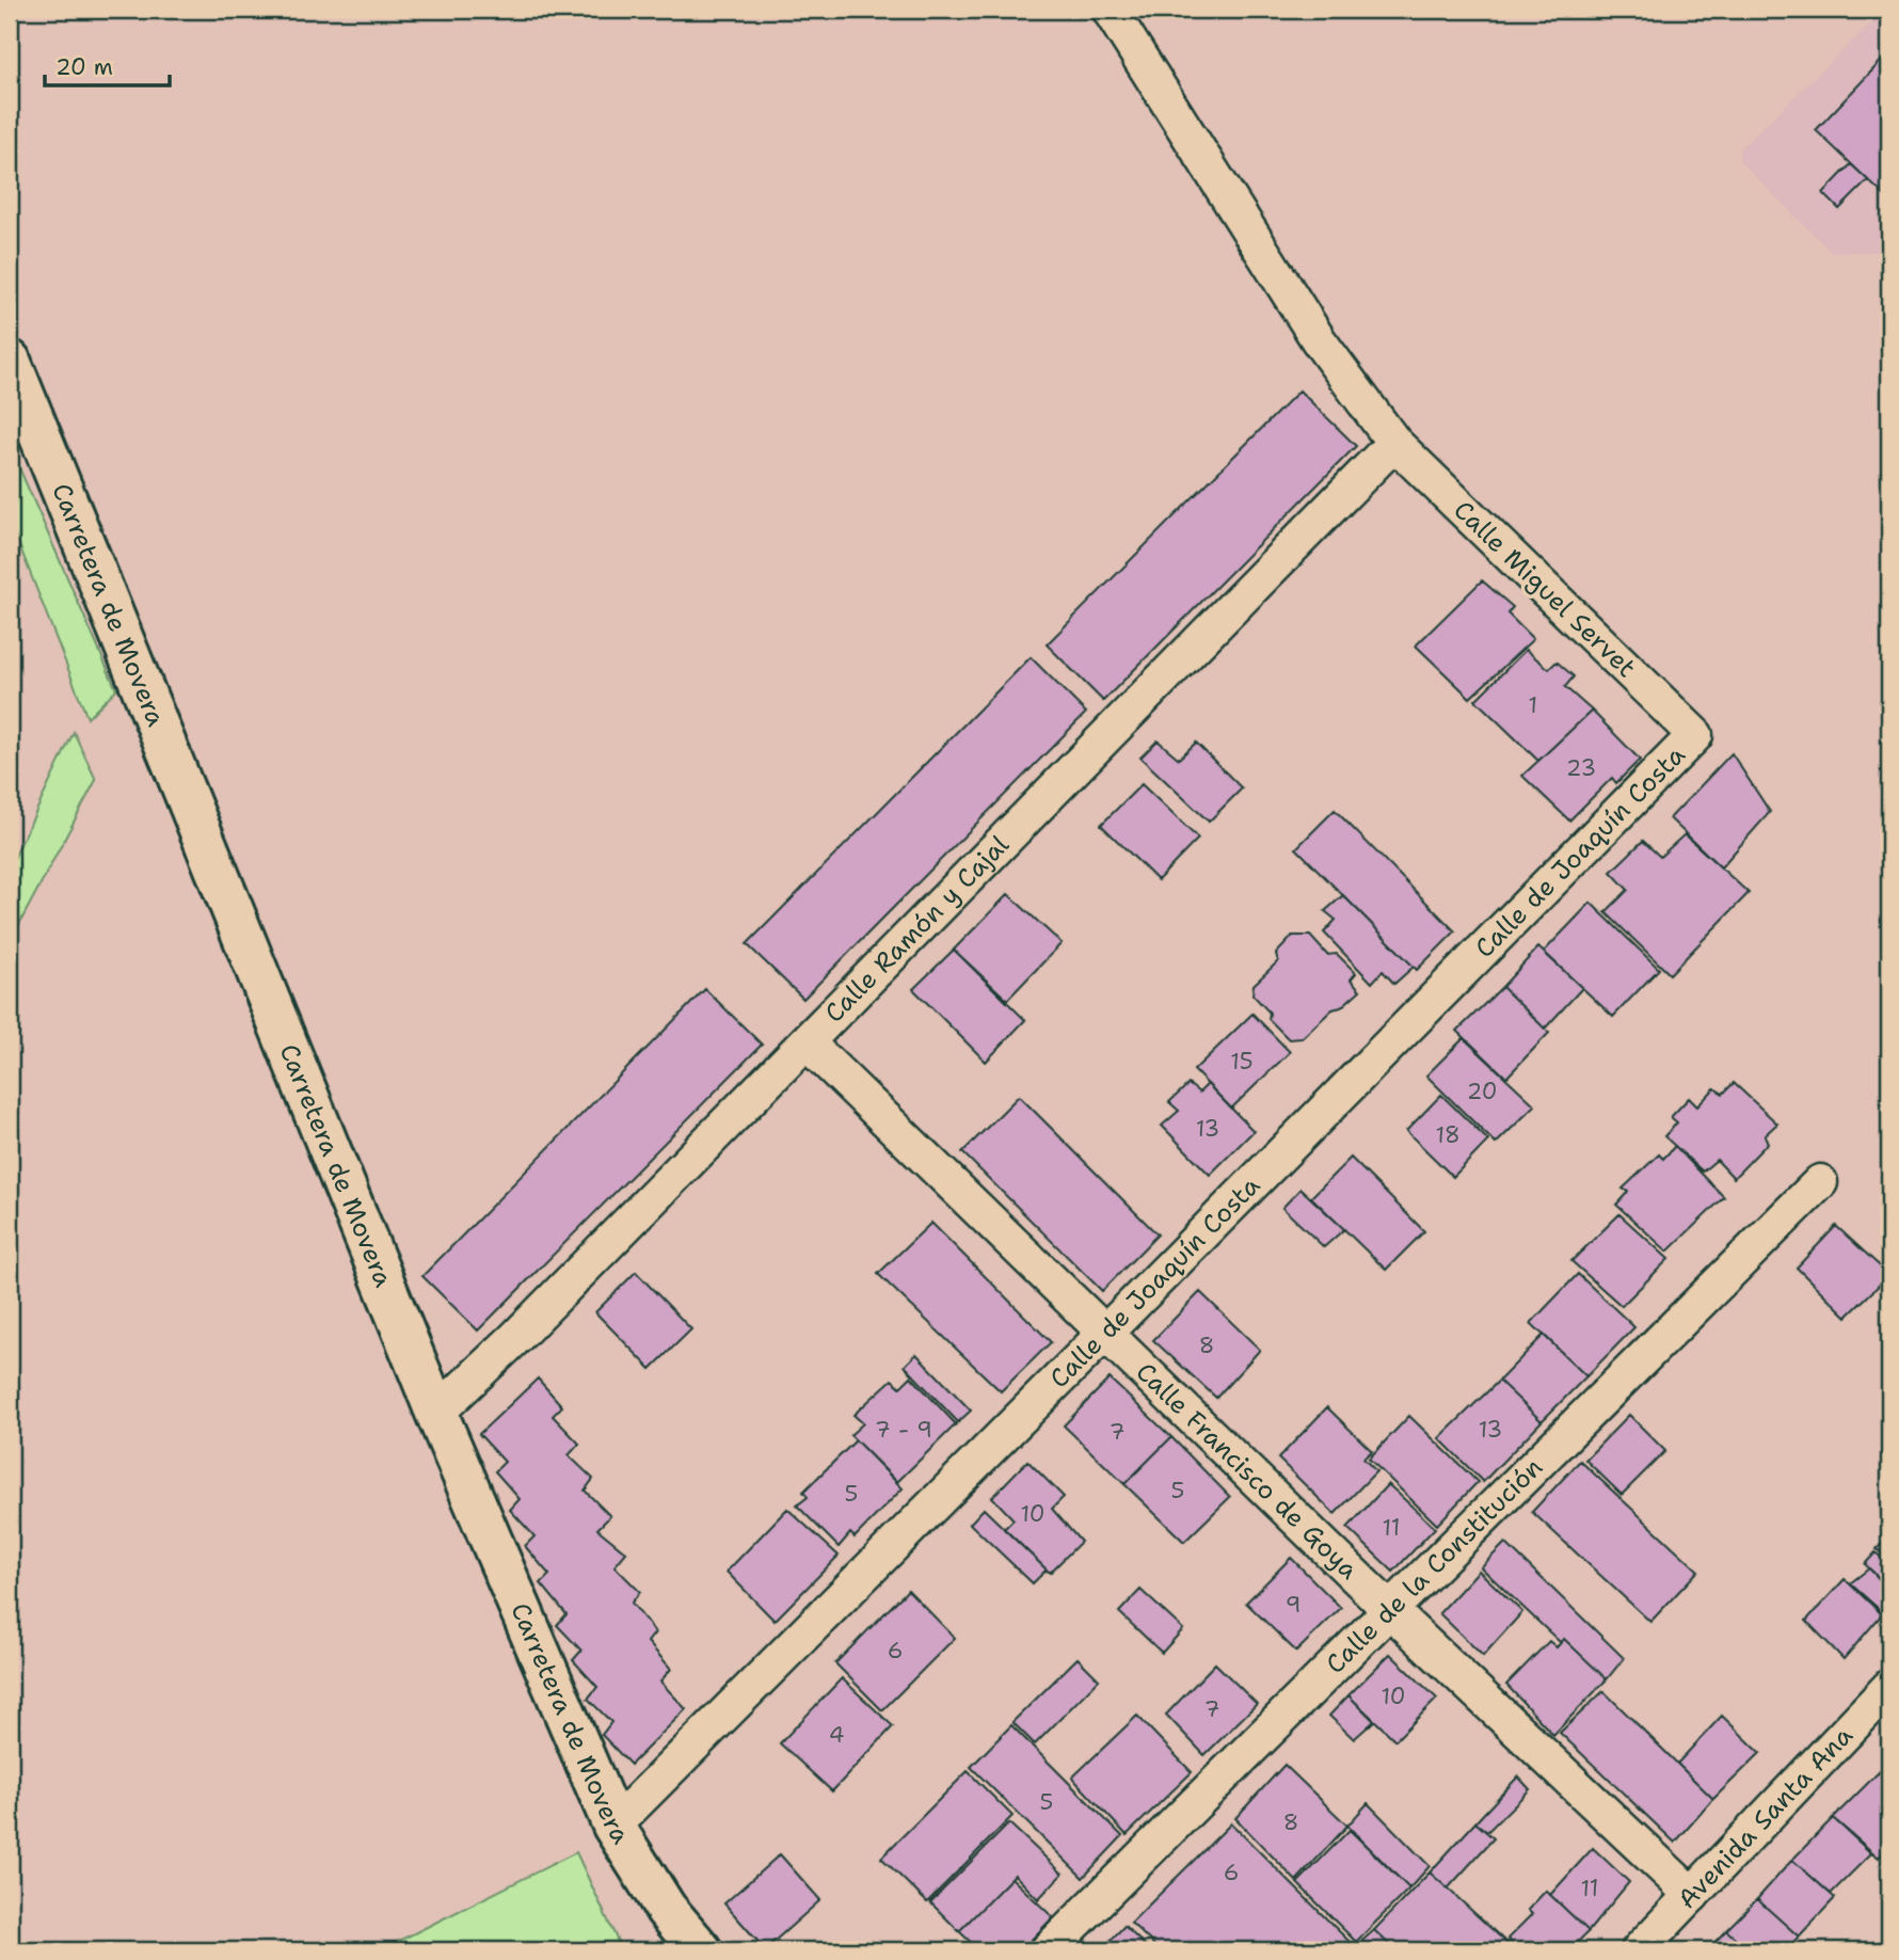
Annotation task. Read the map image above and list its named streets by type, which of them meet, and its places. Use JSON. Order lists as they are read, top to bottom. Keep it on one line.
{"streets":{"main road":["Carretera de Movera"],"street":["Calle Miguel Servet","Calle de Joaquín Costa","Calle Ramón y Cajal","Calle Francisco de Goya","Calle de la Constitución","Avenida Santa Ana"]},"crossings":[["Calle Miguel Servet","Calle de Joaquín Costa"],["Calle Miguel Servet","Calle Ramón y Cajal"],["Carretera de Movera","Calle de Joaquín Costa"],["Carretera de Movera","Calle Ramón y Cajal"],["Calle de Joaquín Costa","Calle Francisco de Goya"],["Calle Ramón y Cajal","Calle Francisco de Goya"],["Calle Francisco de Goya","Calle de la Constitución"],["Calle Francisco de Goya","Avenida Santa Ana"]],"house_numbers":["1","23","15","20","13","18","8","7 - 9","13","7","5","5","10","11","9","6","10","7","4","5","8","6","11"],"scale_bar":"20 m"}
